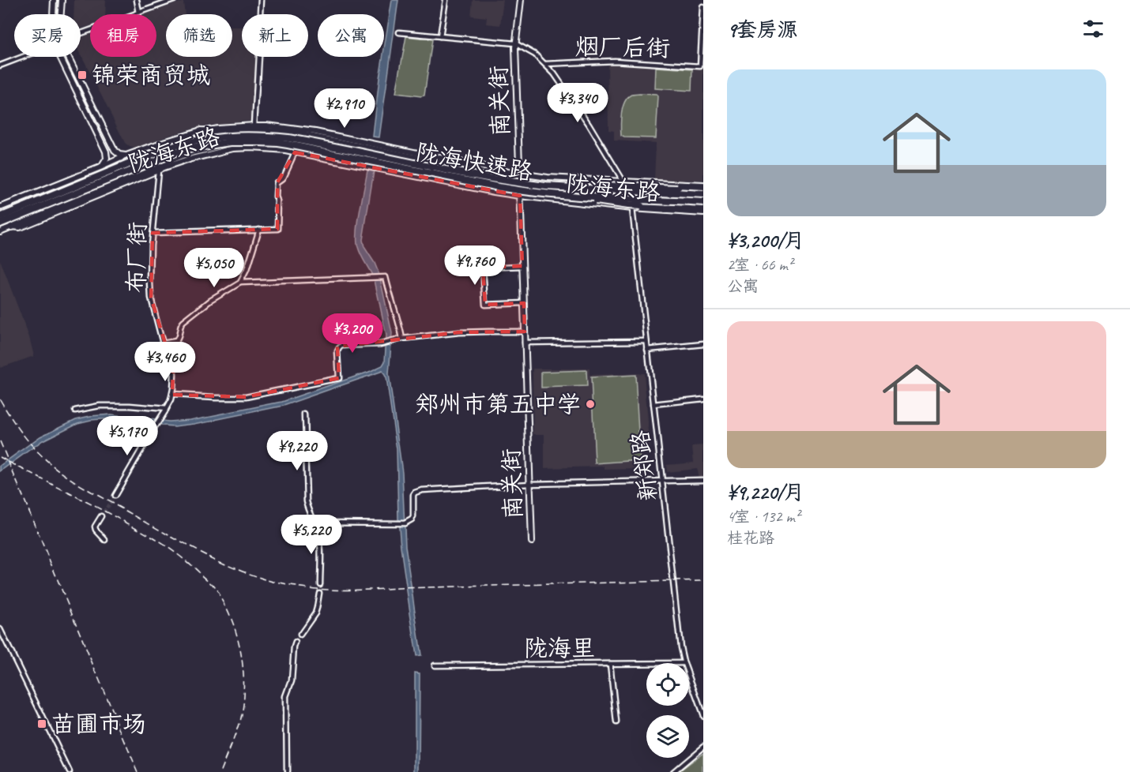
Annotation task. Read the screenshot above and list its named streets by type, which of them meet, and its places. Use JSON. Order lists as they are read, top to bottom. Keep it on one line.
{"streets":{"highway":["陇海快速路"],"street":["烟厂后街","南关街","陇海东路","布厂街","新郑路","陇海里"]},"crossings":[["烟厂后街","新郑路"],["南关街","陇海东路"],["南关街","新郑路"],["陇海东路","布厂街"],["陇海东路","新郑路"]],"places":{"transit":["锦荣商贸城","苗圃市场"],"other":["郑州市第五中学"]},"page":{"heading":"9套房源","chip":["买房","租房","筛选","新上","公寓"],"list":[{"name":"¥3,200/月","note":"2室 · 66 m² · 公寓"},{"name":"¥9,220/月","note":"4室 · 132 m² · 桂花路"}],"price":["¥3,340","¥2,910","¥9,760","¥5,050","¥3,200","¥3,460","¥5,170","¥9,220","¥5,220"]}}
